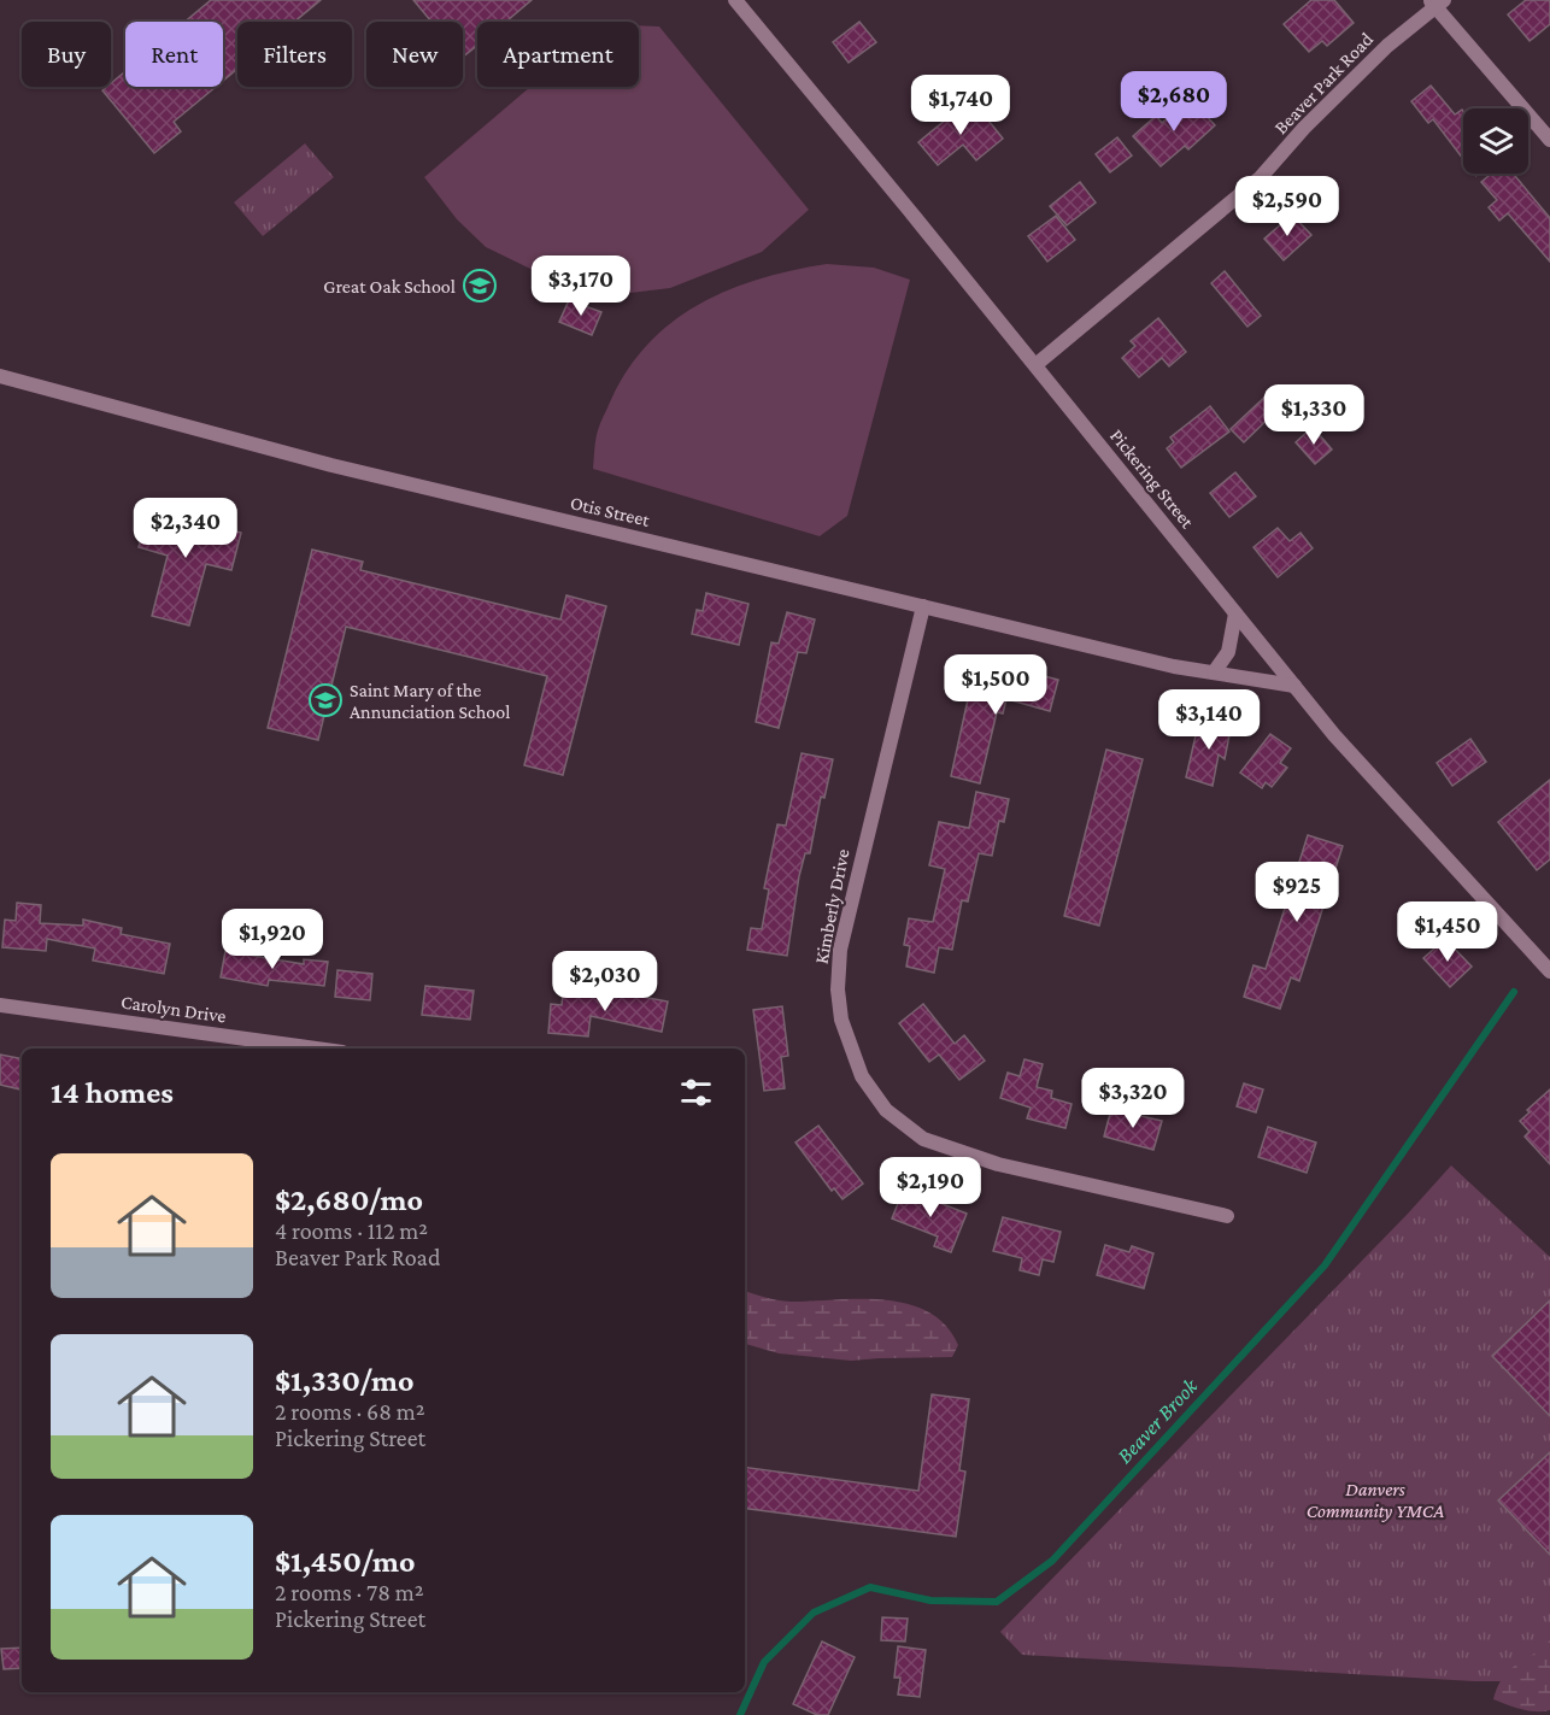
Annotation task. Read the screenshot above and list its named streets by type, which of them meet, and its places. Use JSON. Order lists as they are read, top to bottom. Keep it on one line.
{"streets":{"street":["Beaver Park Road","Pickering Street","Otis Street","Kimberly Drive","Carolyn Drive"]},"crossings":[["Beaver Park Road","Pickering Street"],["Pickering Street","Otis Street"],["Otis Street","Kimberly Drive"]],"water":["Beaver Brook"],"parks":["Danvers Community YMCA"],"places":{"school or university":["Great Oak School","Saint Mary of the Annunciation School"]},"page":{"chip":["Buy","Rent","Filters","New","Apartment"],"price":["$2,680","$1,740","$2,590","$3,170","$1,330","$2,340","$1,500","$3,140","$925","$1,450","$1,920","$2,030","$3,320","$2,190"],"heading":"14 homes","list":[{"name":"$2,680/mo","note":"4 rooms · 112 m² · Beaver Park Road"},{"name":"$1,330/mo","note":"2 rooms · 68 m² · Pickering Street"},{"name":"$1,450/mo","note":"2 rooms · 78 m² · Pickering Street"}]}}
